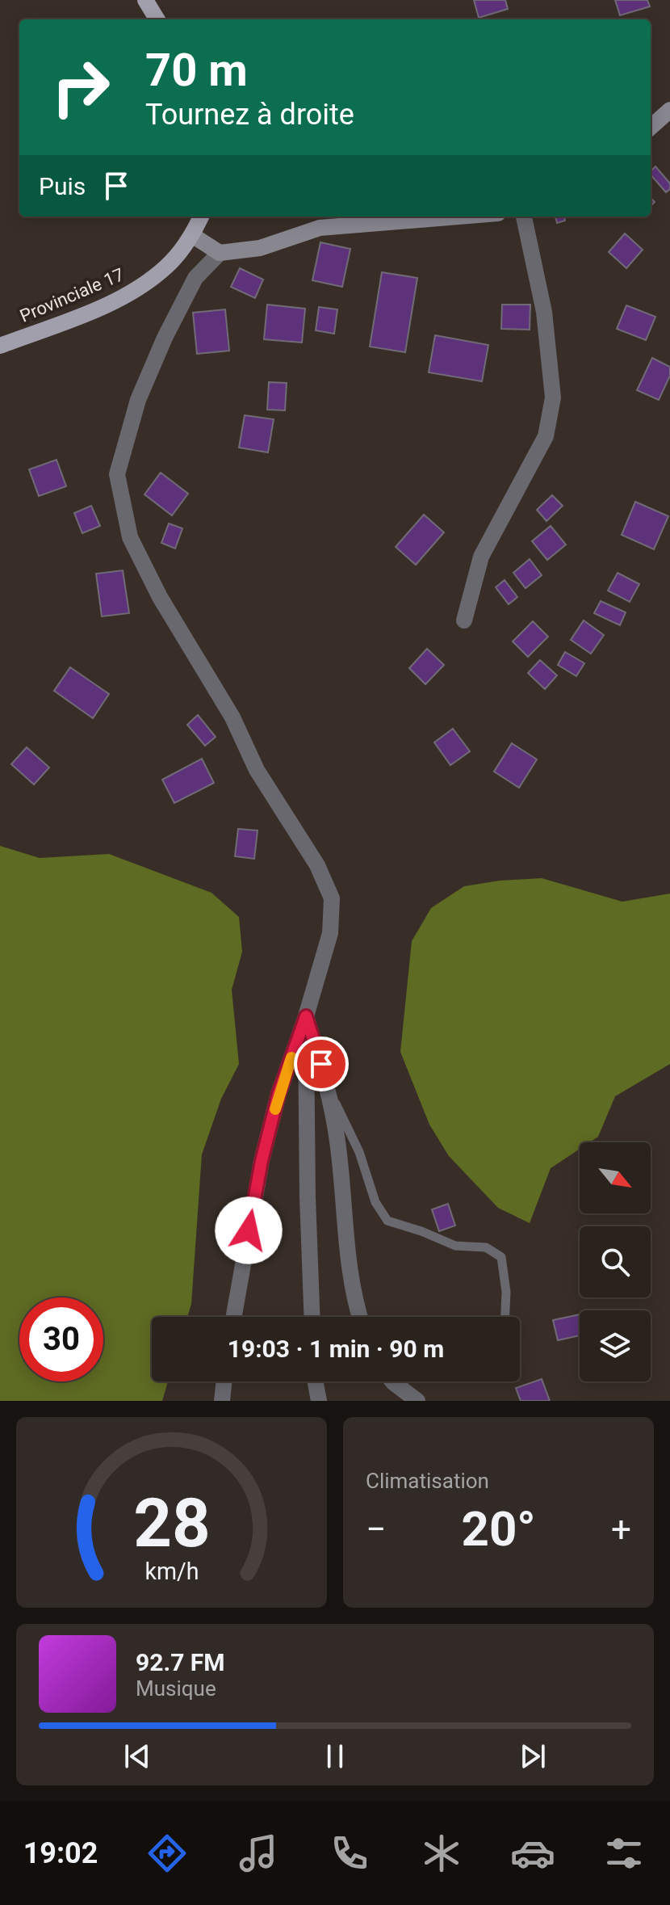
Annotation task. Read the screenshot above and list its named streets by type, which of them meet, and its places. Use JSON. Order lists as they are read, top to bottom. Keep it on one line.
{"streets":{"main road":["Provinciale 17"]},"north":"bottom right","page":{"turn":["70 m","Tournez à droite"],"then":"Puis","limit":"30","trip":"19:03 · 1 min · 90 m","tile":"Climatisation","heat":["−","20°","+"],"song":["92.7 FM","Musique"],"tabs":"19:02","gauge":["28","km/h"]}}
